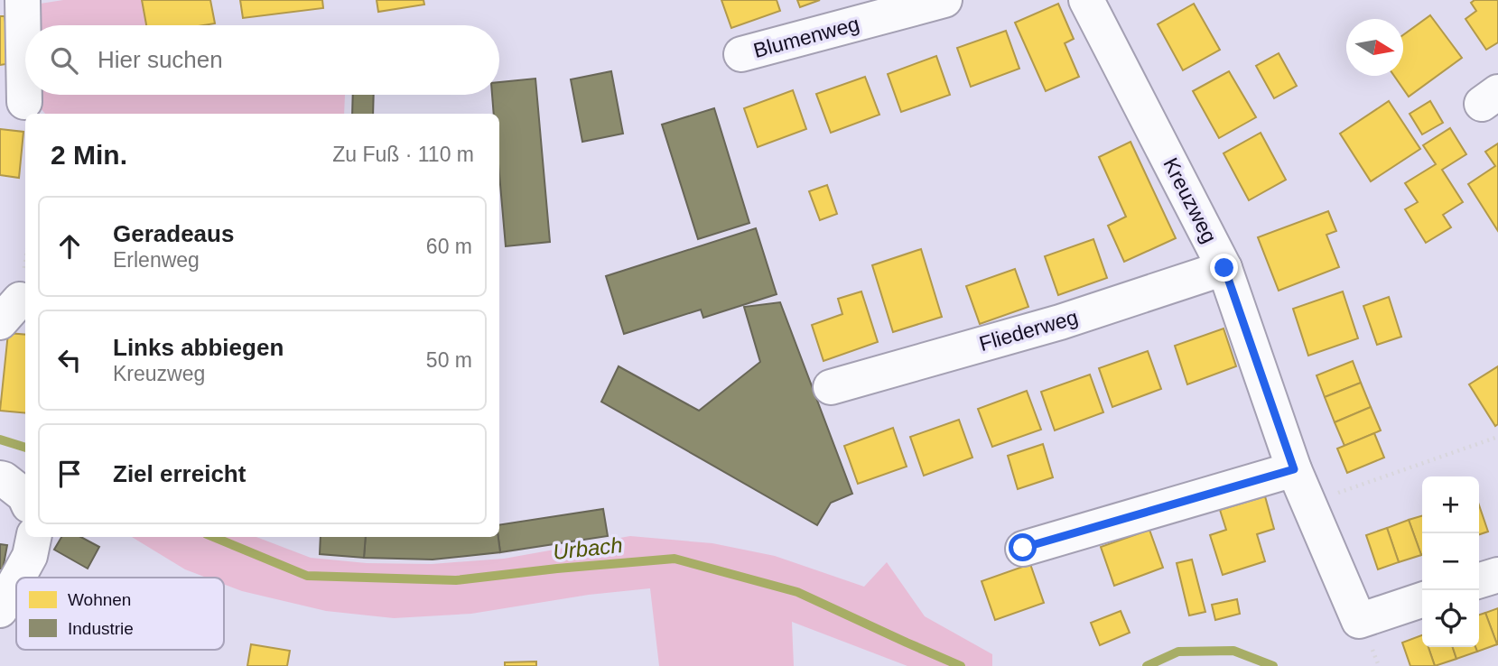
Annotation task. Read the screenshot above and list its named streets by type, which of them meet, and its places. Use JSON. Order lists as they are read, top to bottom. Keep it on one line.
{"streets":{"street":["Blumenweg","Kreuzweg","Fliederweg"]},"crossings":[["Kreuzweg","Fliederweg"]],"water":["Urbach"],"legend":["Wohnen","Industrie"],"north":"right","page":{"search":"Hier suchen","heading":["2 Min.","Zu Fuß · 110 m"],"list":[["Geradeaus","Erlenweg","60 m"],["Links abbiegen","Kreuzweg","50 m"],"Ziel erreicht"],"map_buttons":["+","−"]}}
